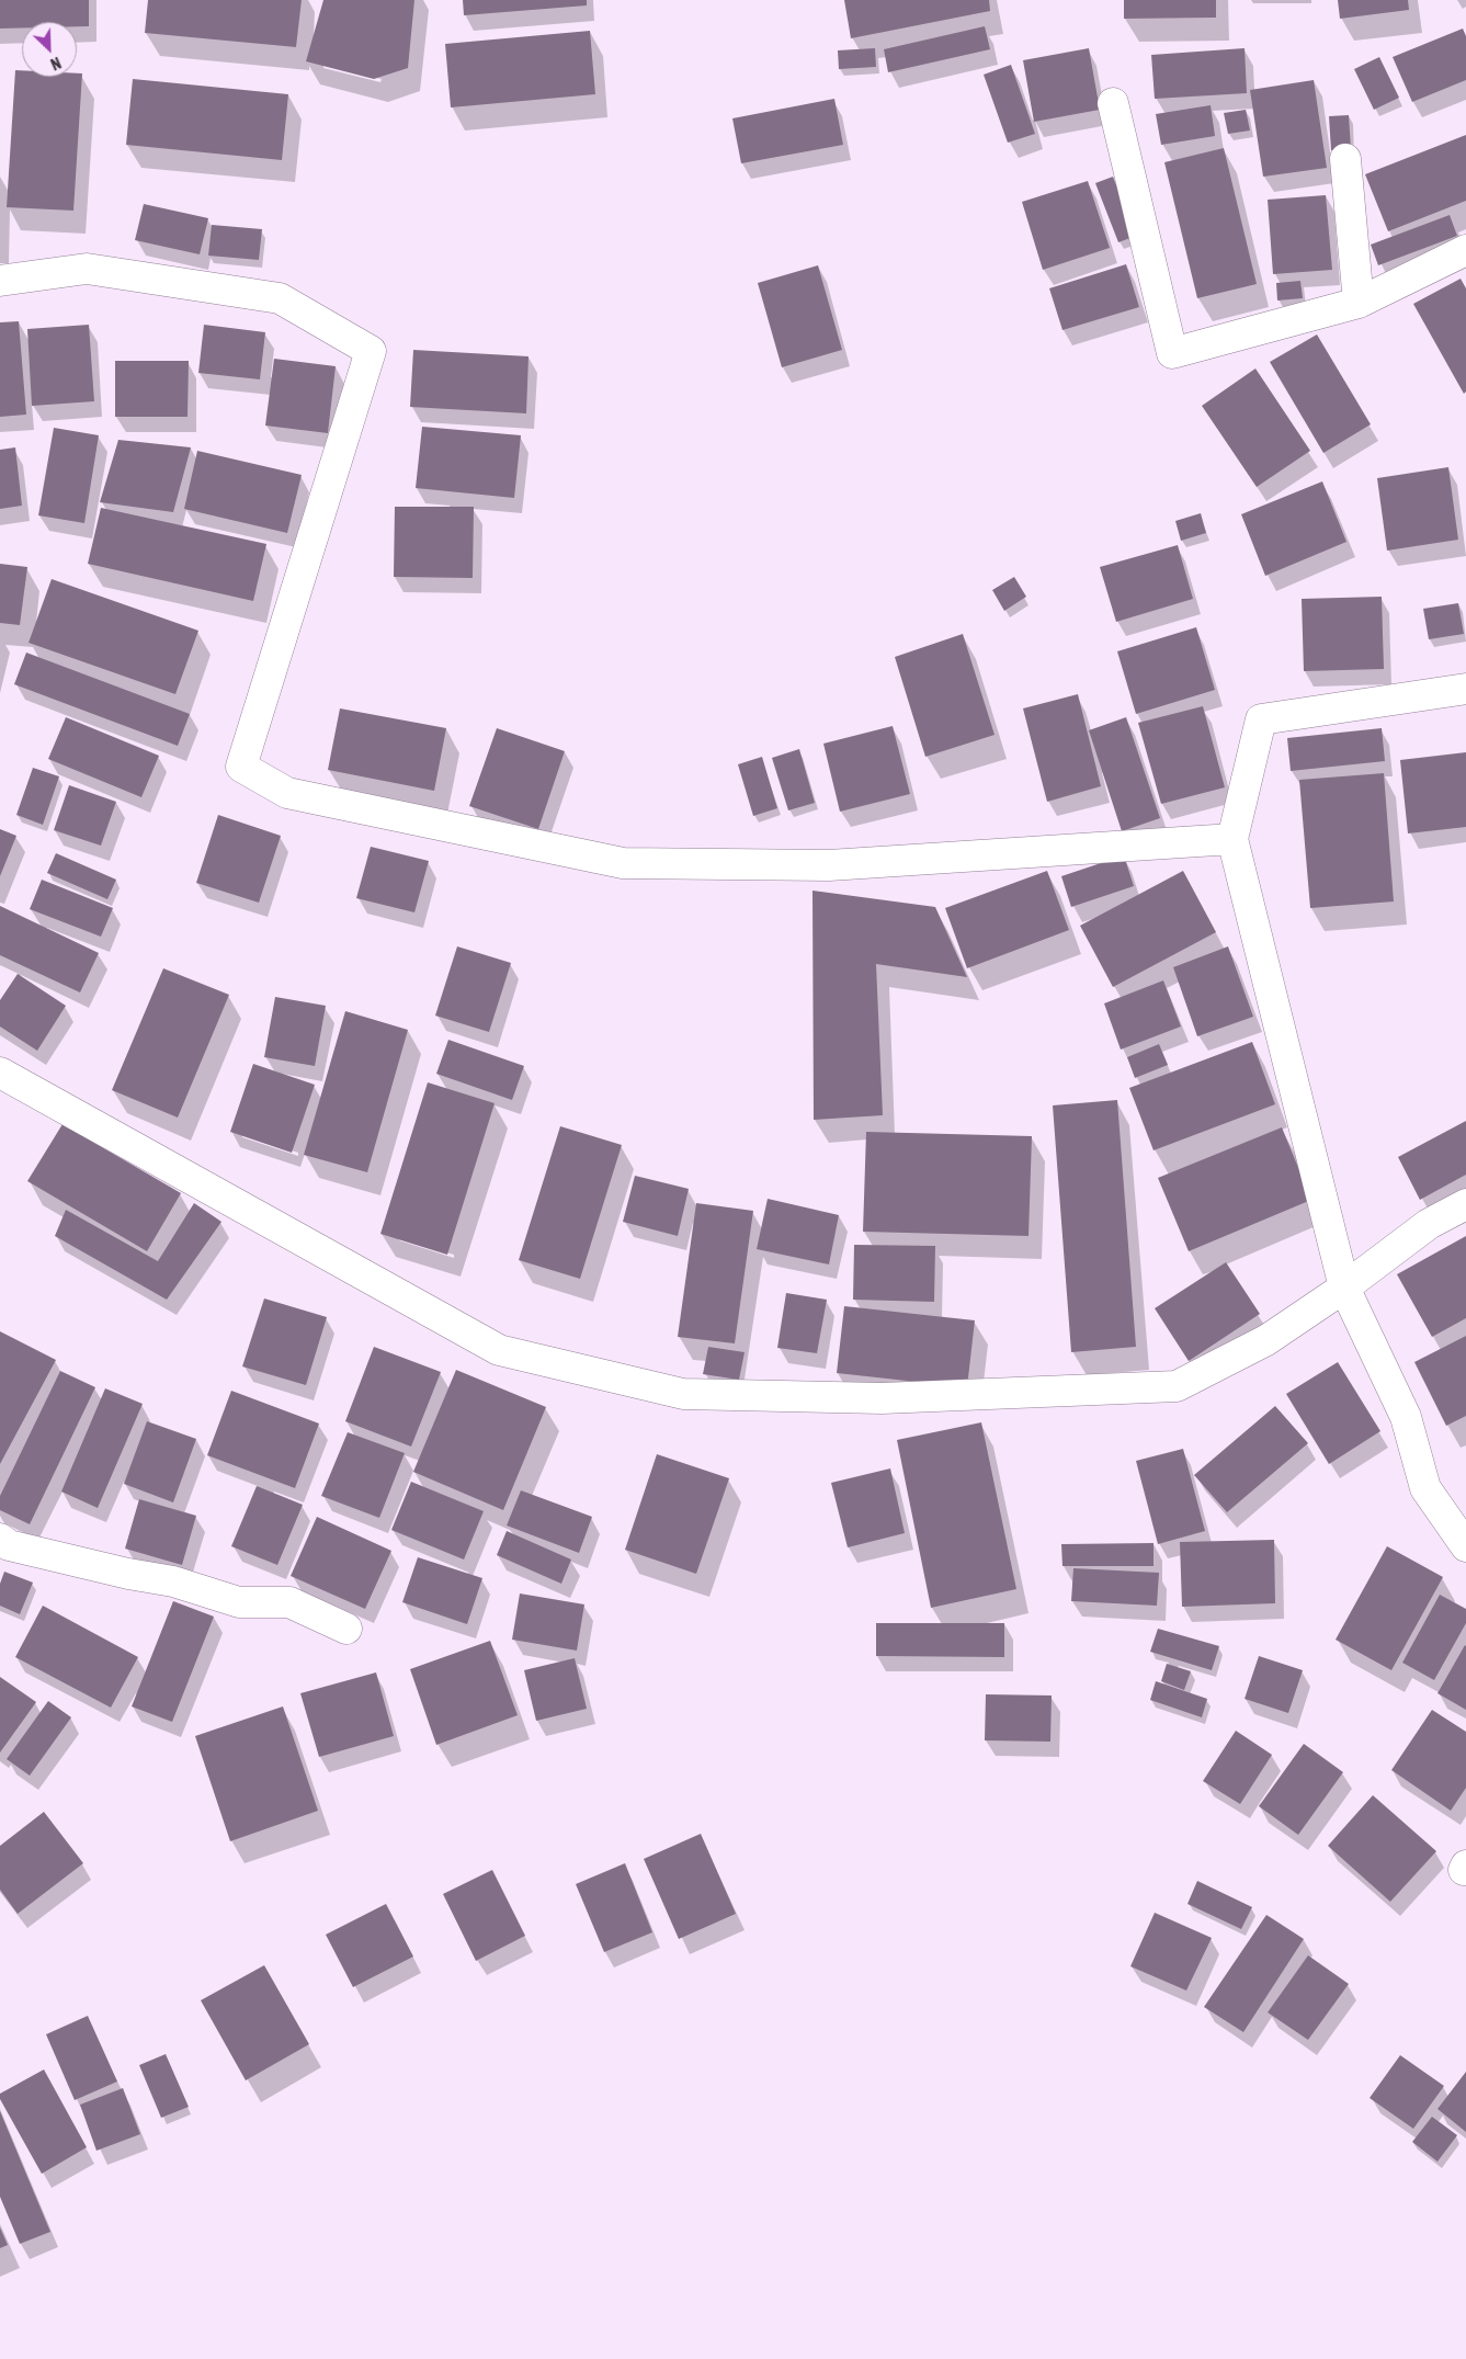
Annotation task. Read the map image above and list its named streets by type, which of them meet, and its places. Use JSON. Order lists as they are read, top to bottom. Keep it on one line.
{"north":"bottom right"}
